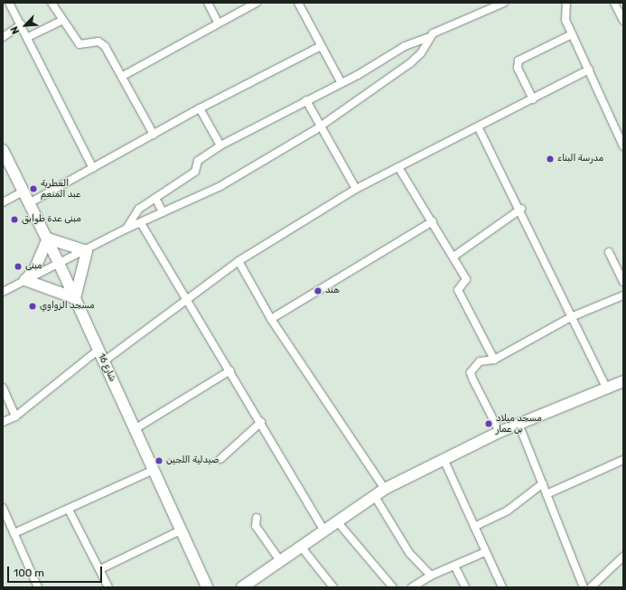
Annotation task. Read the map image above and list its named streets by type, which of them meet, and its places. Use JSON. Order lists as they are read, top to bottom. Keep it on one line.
{"streets":{"street":["شارع 16"]},"places":["مدرسة البناء","العطرية عبد المنعم","مبنى عدة طوابق","مبنى","هند","مسجد الزواوي","مسجد ميلاد بن عمار","صيدلية اللجين"],"scale_bar":"100 m","north":"bottom left"}
